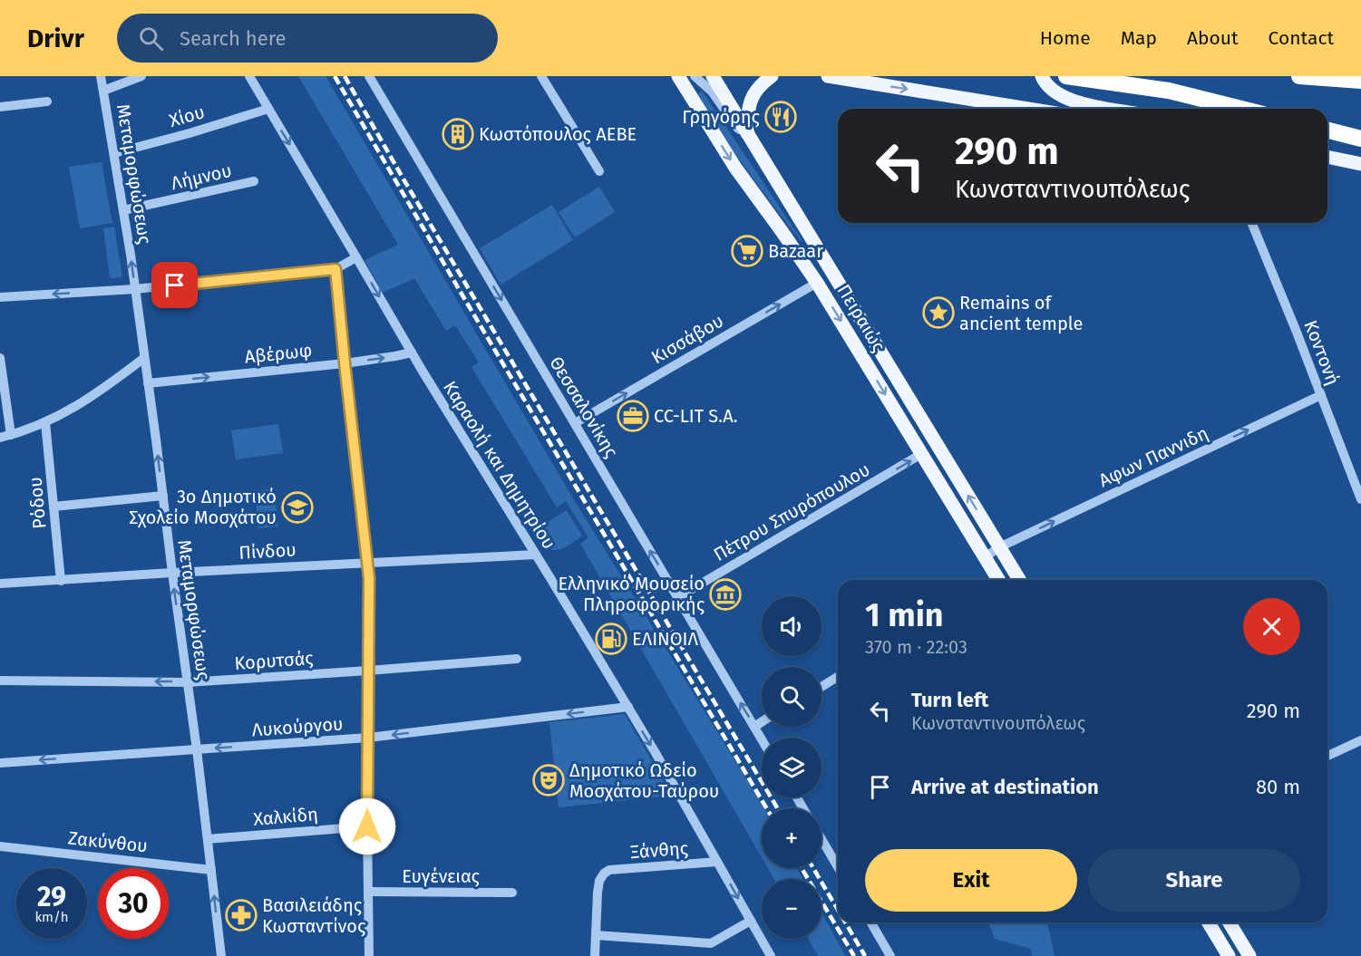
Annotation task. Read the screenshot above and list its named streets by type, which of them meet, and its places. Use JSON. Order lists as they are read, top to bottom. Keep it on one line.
{"streets":{"main road":["Πειραιώς"],"street":["Χίου","Μεταμορφώσεως","Λήμνου","Κισσάβου","Κοντονή","Αβέρωφ","Θεσσαλονίκης","Αφων Παννιδη","Καραολή και Δημητρίου","Ρόδου","Πέτρου Σπυρόπουλου","Πίνδου","Κορυτσάς","Λυκούργου","Χαλκίδη","Ζακύνθου","Ξάνθης","Ευγένειας"]},"crossings":[["Χίου","Μεταμορφώσεως"],["Χίου","Καραολή και Δημητρίου"],["Μεταμορφώσεως","Λήμνου"],["Μεταμορφώσεως","Αβέρωφ"],["Μεταμορφώσεως","Πίνδου"],["Μεταμορφώσεως","Κορυτσάς"],["Μεταμορφώσεως","Λυκούργου"],["Μεταμορφώσεως","Χαλκίδη"],["Μεταμορφώσεως","Ζακύνθου"],["Πειραιώς","Κισσάβου"],["Πειραιώς","Αφων Παννιδη"],["Πειραιώς","Πέτρου Σπυρόπουλου"],["Κισσάβου","Θεσσαλονίκης"],["Κοντονή","Αφων Παννιδη"],["Αβέρωφ","Καραολή και Δημητρίου"],["Θεσσαλονίκης","Πέτρου Σπυρόπουλου"],["Καραολή και Δημητρίου","Πίνδου"],["Καραολή και Δημητρίου","Λυκούργου"],["Καραολή και Δημητρίου","Ξάνθης"],["Ρόδου","Πίνδου"]],"one_way":["Μεταμορφώσεως","Κισσάβου","Αβέρωφ","Αφων Παννιδη","Καραολή και Δημητρίου","Πέτρου Σπυρόπουλου","Κορυτσάς","Λυκούργου"],"places":{"restaurant":["Γρηγόρης"],"building":["Κωστόπουλος ΑΕΒΕ"],"supermarket":["Bazaar"],"place":["Remains of ancient temple"],"office":["CC-LIT S.A."],"school or university":["3ο Δημοτικό Σχολείο Μοσχάτου"],"museum":["Ελληνικό Μουσείο Πληροφορικής"],"fuel station":["ΕΛΙΝΟΙΛ"],"theatre":["Δημοτικό Ωδείο Μοσχάτου-Ταύρου"],"pharmacy":["Βασιλειάδης Κωσταντίνος"]},"page":{"header":"Drivr","search":"Search here","nav":["Home","Map","About","Contact"],"turn":["290 m","Κωνσταντινουπόλεως"],"heading":["1 min","370 m · 22:03"],"map_buttons":["+","−"],"list":[{"name":"Turn left","note":"Κωνσταντινουπόλεως","value":"290 m"},{"name":"Arrive at destination","value":"80 m"}],"buttons":["Exit","Share"],"speed":"29 km/h","limit":"30"}}
